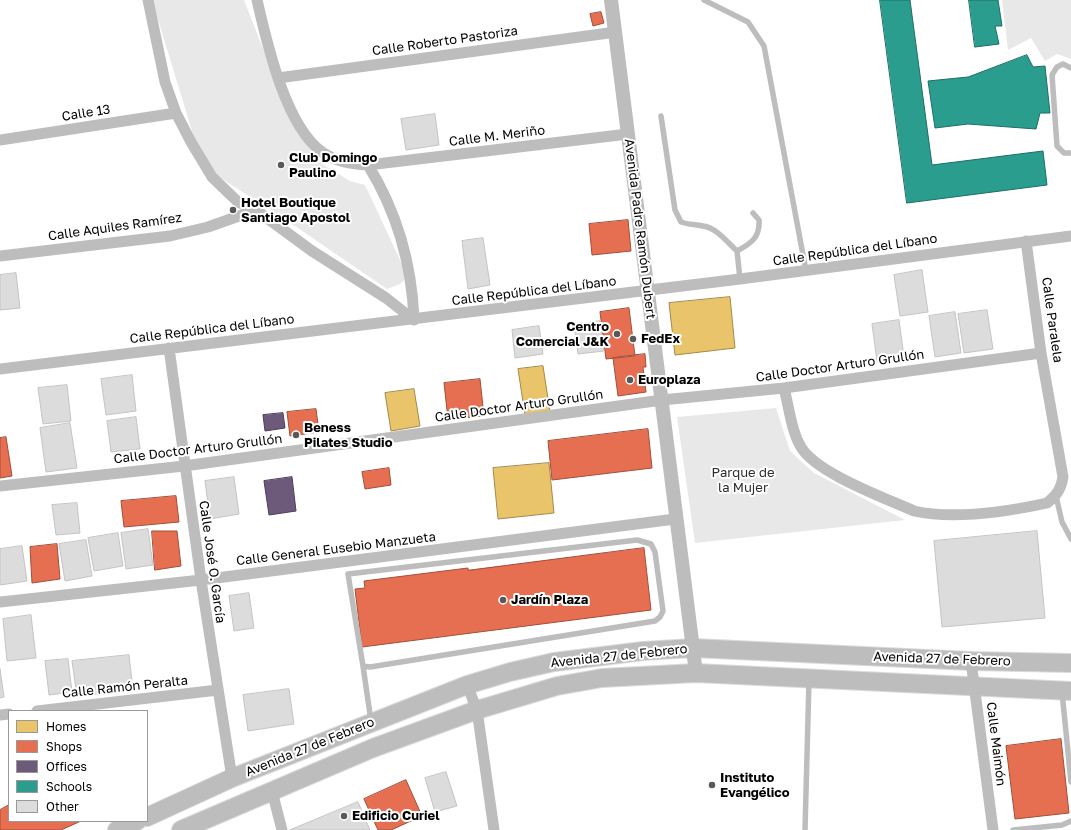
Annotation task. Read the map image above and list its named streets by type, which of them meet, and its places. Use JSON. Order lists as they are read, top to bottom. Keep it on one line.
{"streets":{"main road":["Avenida 27 de Febrero"],"street":["Calle Roberto Pastoriza","Calle 13","Calle M. Meriño","Calle Aquiles Ramírez","Avenida Padre Ramón Dubert","Calle República del Líbano","Calle Paralela","Calle Doctor Arturo Grullón","Calle General Eusebio Manzueta","Calle José O. García","Calle Ramón Peralta","Calle Maimón"]},"crossings":[["Calle Roberto Pastoriza","Calle M. Meriño"],["Calle Roberto Pastoriza","Avenida Padre Ramón Dubert"],["Calle M. Meriño","Avenida Padre Ramón Dubert"],["Avenida Padre Ramón Dubert","Calle República del Líbano"],["Avenida Padre Ramón Dubert","Calle Doctor Arturo Grullón"],["Avenida Padre Ramón Dubert","Calle General Eusebio Manzueta"],["Avenida Padre Ramón Dubert","Avenida 27 de Febrero"],["Calle República del Líbano","Calle Paralela"],["Calle República del Líbano","Calle José O. García"],["Calle Paralela","Calle Doctor Arturo Grullón"],["Calle Doctor Arturo Grullón","Calle José O. García"],["Calle General Eusebio Manzueta","Calle José O. García"],["Calle José O. García","Avenida 27 de Febrero"],["Calle José O. García","Calle Ramón Peralta"],["Avenida 27 de Febrero","Calle Maimón"]],"parks":["Parque de la Mujer"],"places":["Club Domingo Paulino","Hotel Boutique Santiago Apostol","Centro Comercial J&K","FedEx","Europlaza","Beness Pilates Studio","Jardín Plaza","Instituto Evangélico","Edificio Curiel"],"legend":["Homes","Shops","Offices","Schools","Other"]}
